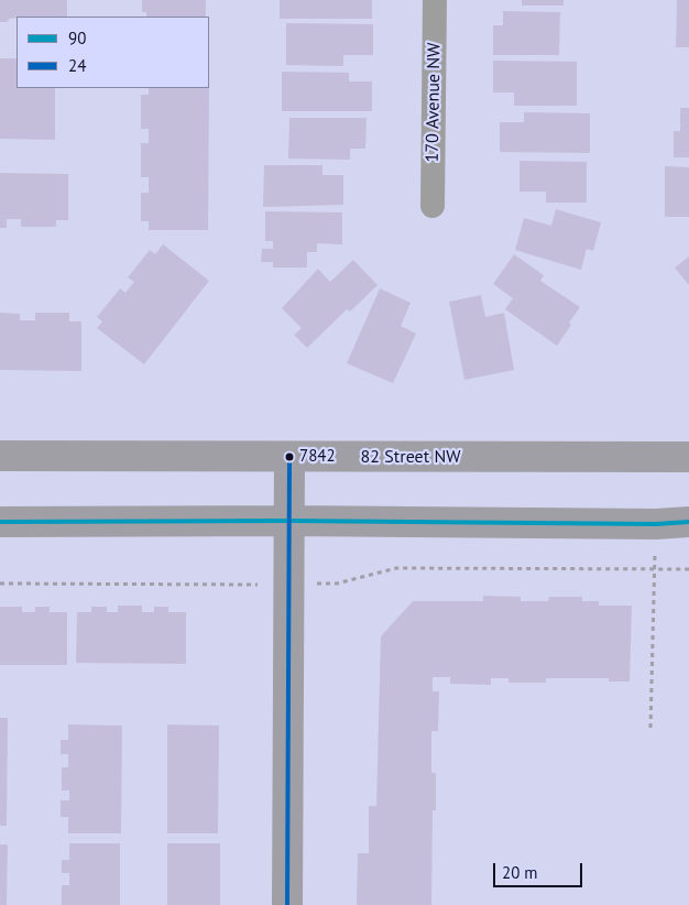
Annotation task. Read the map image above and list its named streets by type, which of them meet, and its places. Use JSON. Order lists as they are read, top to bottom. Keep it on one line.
{"streets":{"main road":["82 Street NW"],"street":["170 Avenue NW"]},"places":["7842"],"lines":["transit line 24","transit line 90"],"legend":["90","24"],"scale_bar":"20 m"}
